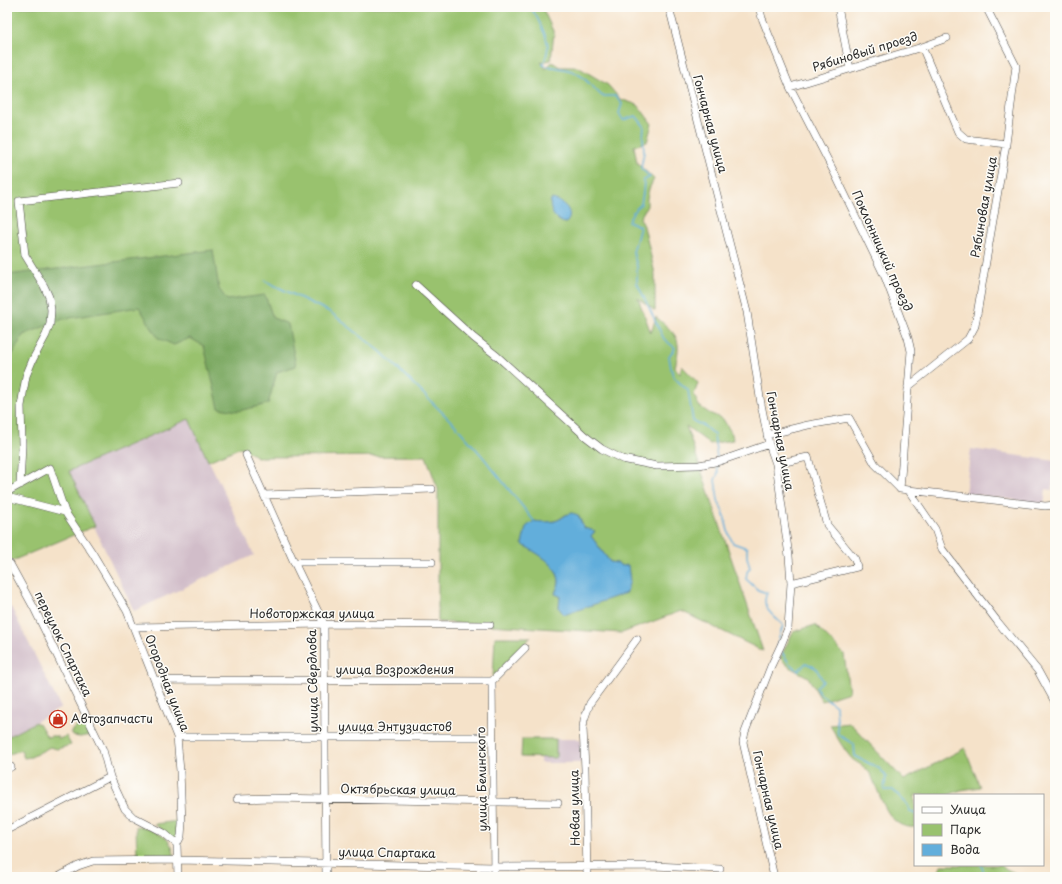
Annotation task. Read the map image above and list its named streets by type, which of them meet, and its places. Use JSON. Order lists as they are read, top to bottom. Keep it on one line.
{"streets":{"street":["Рябиновый проезд","Гончарная улица","Рябиновая улица","Поклонницкий проезд","Новоторжская улица","переулок Спартака","улица Возрождения","улица Свердлова","Огородная улица","улица Энтузиастов","улица Белинского","Октябрьская улица","Новая улица","улица Спартака"]},"crossings":[["Рябиновый проезд","Поклонницкий проезд"],["Рябиновая улица","Поклонницкий проезд"],["Новоторжская улица","улица Свердлова"],["Новоторжская улица","Огородная улица"],["переулок Спартака","Огородная улица"],["улица Возрождения","улица Свердлова"],["улица Возрождения","Огородная улица"],["улица Возрождения","улица Белинского"],["улица Свердлова","улица Энтузиастов"],["улица Свердлова","Октябрьская улица"],["улица Свердлова","улица Спартака"],["Огородная улица","улица Энтузиастов"],["Огородная улица","улица Спартака"],["улица Энтузиастов","улица Белинского"],["улица Белинского","Октябрьская улица"],["улица Белинского","улица Спартака"],["Новая улица","улица Спартака"]],"places":{"shop":["Автозапчасти"]},"legend":["Улица","Парк","Вода"]}
